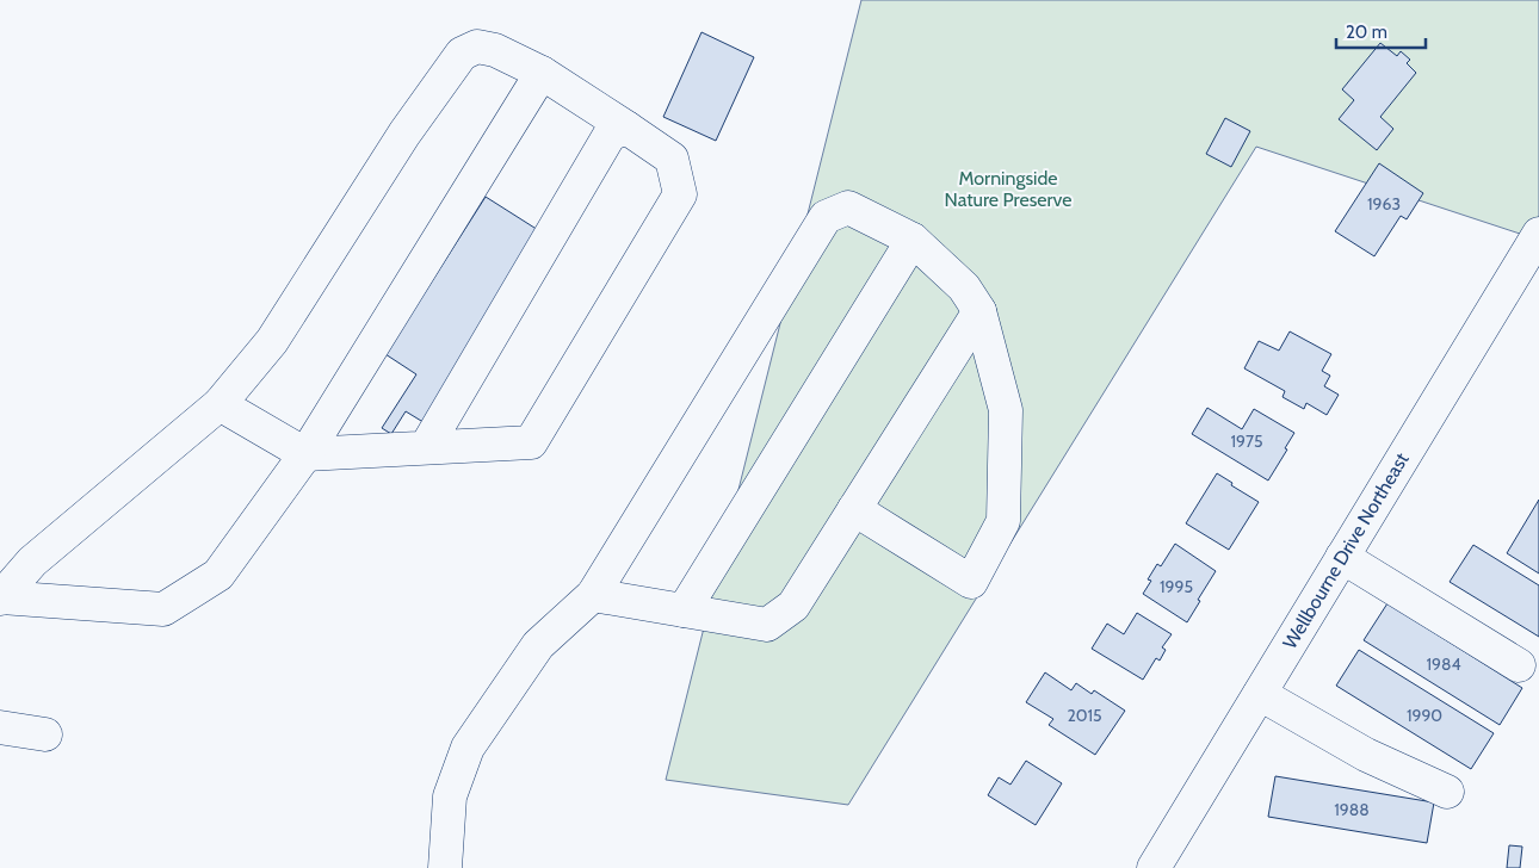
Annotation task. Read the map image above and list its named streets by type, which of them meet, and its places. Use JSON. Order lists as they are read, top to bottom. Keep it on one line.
{"streets":{"street":["Wellbourne Drive Northeast"]},"parks":["Morningside Nature Preserve"],"house_numbers":["1963","1975","1995","1984","2015","1990","1988"],"scale_bar":"20 m"}
